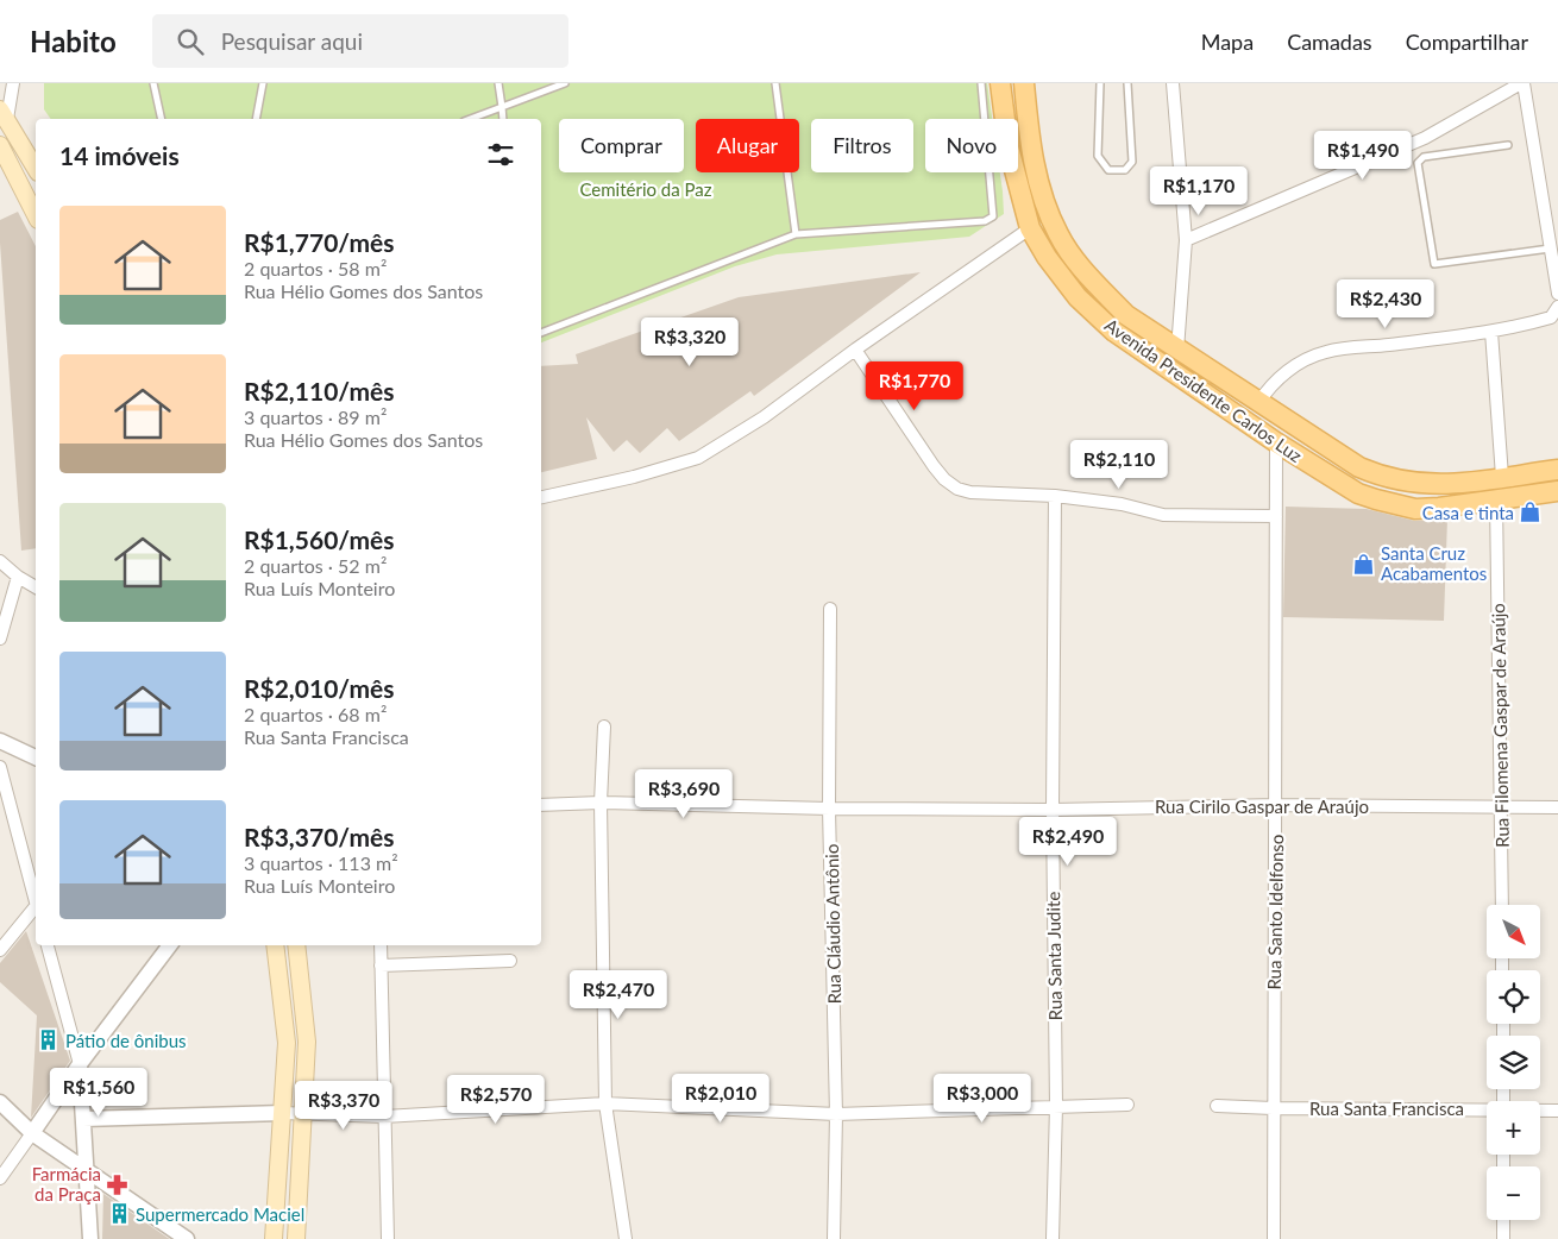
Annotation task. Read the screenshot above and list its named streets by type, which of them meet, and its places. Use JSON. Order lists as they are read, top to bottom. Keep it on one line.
{"streets":{"main road":["Avenida Presidente Carlos Luz"],"street":["Rua Filomena Gaspar de Araújo","Rua Cirilo Gaspar de Araújo","Rua Santo Idelfonso","Rua Cláudio Antônio","Rua Santa Judite","Rua Santa Francisca"]},"crossings":[["Avenida Presidente Carlos Luz","Rua Filomena Gaspar de Araújo"],["Avenida Presidente Carlos Luz","Rua Santo Idelfonso"],["Rua Filomena Gaspar de Araújo","Rua Cirilo Gaspar de Araújo"],["Rua Cirilo Gaspar de Araújo","Rua Santo Idelfonso"],["Rua Cirilo Gaspar de Araújo","Rua Cláudio Antônio"],["Rua Cirilo Gaspar de Araújo","Rua Santa Judite"],["Rua Santo Idelfonso","Rua Santa Francisca"]],"parks":["Cemitério da Paz"],"places":{"shop":["Casa e tinta","Santa Cruz Acabamentos"],"building":["Pátio de ônibus","Supermercado Maciel"],"pharmacy":["Farmácia da Praça"]},"north":"bottom right","page":{"header":"Habito","search":"Pesquisar aqui","nav":["Mapa","Camadas","Compartilhar"],"chip":["Comprar","Alugar","Filtros","Novo"],"heading":"14 imóveis","price":["R$1,490","R$1,170","R$2,430","R$3,320","R$1,770","R$2,110","R$3,690","R$2,490","R$2,470","R$1,560","R$2,010","R$3,000","R$2,570","R$3,370"],"list":[{"name":"R$1,770/mês","note":"2 quartos · 58 m² · Rua Hélio Gomes dos Santos"},{"name":"R$2,110/mês","note":"3 quartos · 89 m² · Rua Hélio Gomes dos Santos"},{"name":"R$1,560/mês","note":"2 quartos · 52 m² · Rua Luís Monteiro"},{"name":"R$2,010/mês","note":"2 quartos · 68 m² · Rua Santa Francisca"},{"name":"R$3,370/mês","note":"3 quartos · 113 m² · Rua Luís Monteiro"}],"map_buttons":["+","−"]}}
